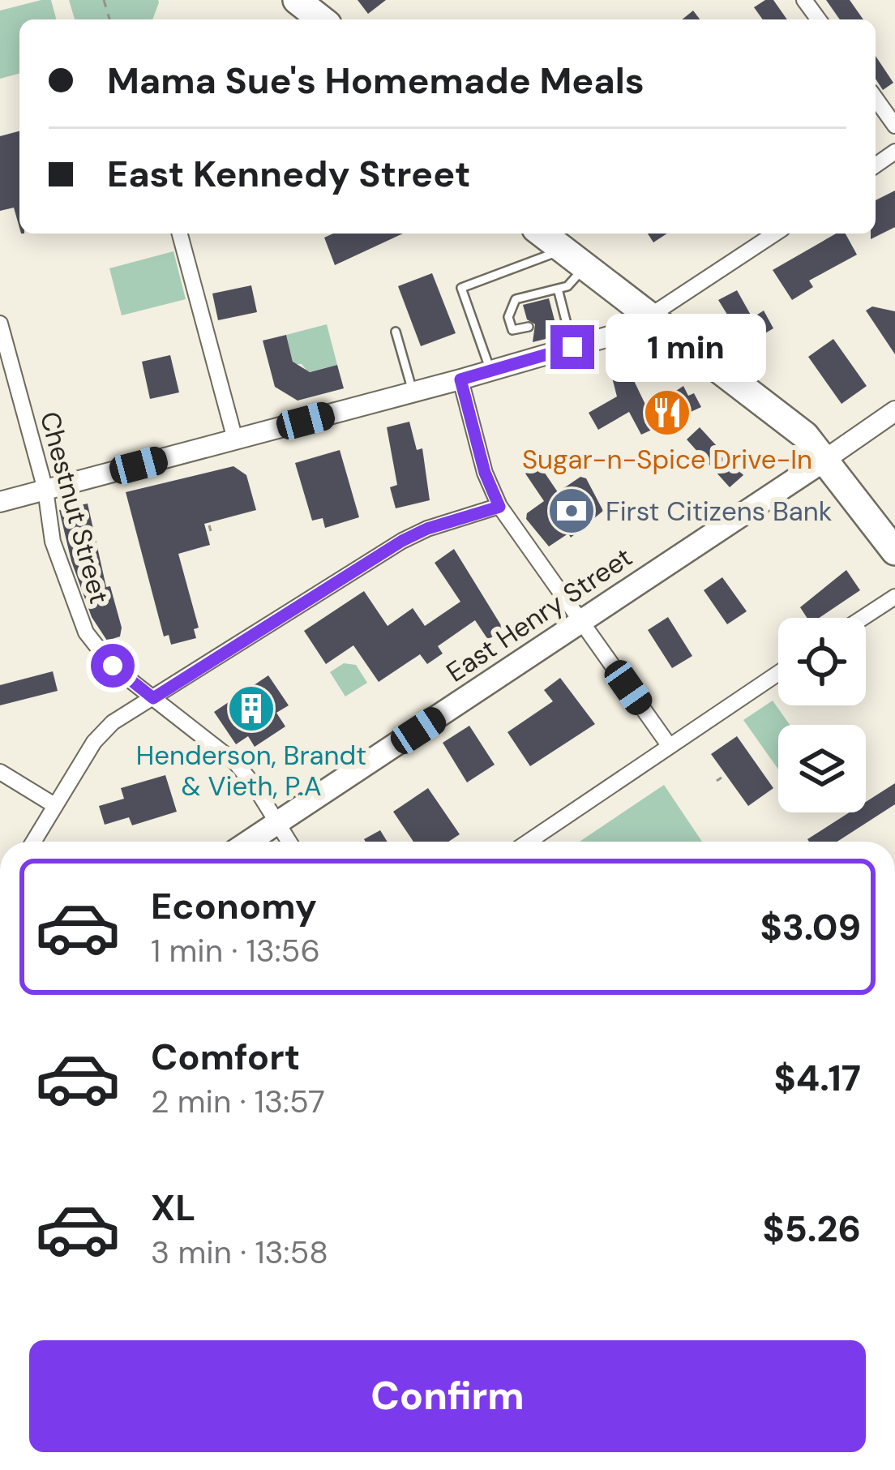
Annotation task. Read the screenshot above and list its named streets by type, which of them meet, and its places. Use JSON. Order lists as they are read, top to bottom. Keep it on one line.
{"streets":{"main road":["East Henry Street"],"street":["Chestnut Street"]},"crossings":[["Chestnut Street","East Henry Street"]],"places":{"restaurant":["Sugar-n-Spice Drive-In"],"bank":["First Citizens Bank"],"building":["Henderson, Brandt & Vieth, P.A"]},"page":{"banner":["Mama Sue's Homemade Meals","East Kennedy Street"],"bubble":"1 min","list":[{"name":"Economy","note":"1 min · 13:56","value":"$3.09"},{"name":"Comfort","note":"2 min · 13:57","value":"$4.17"},{"name":"XL","note":"3 min · 13:58","value":"$5.26"}],"buttons":"Confirm"}}
